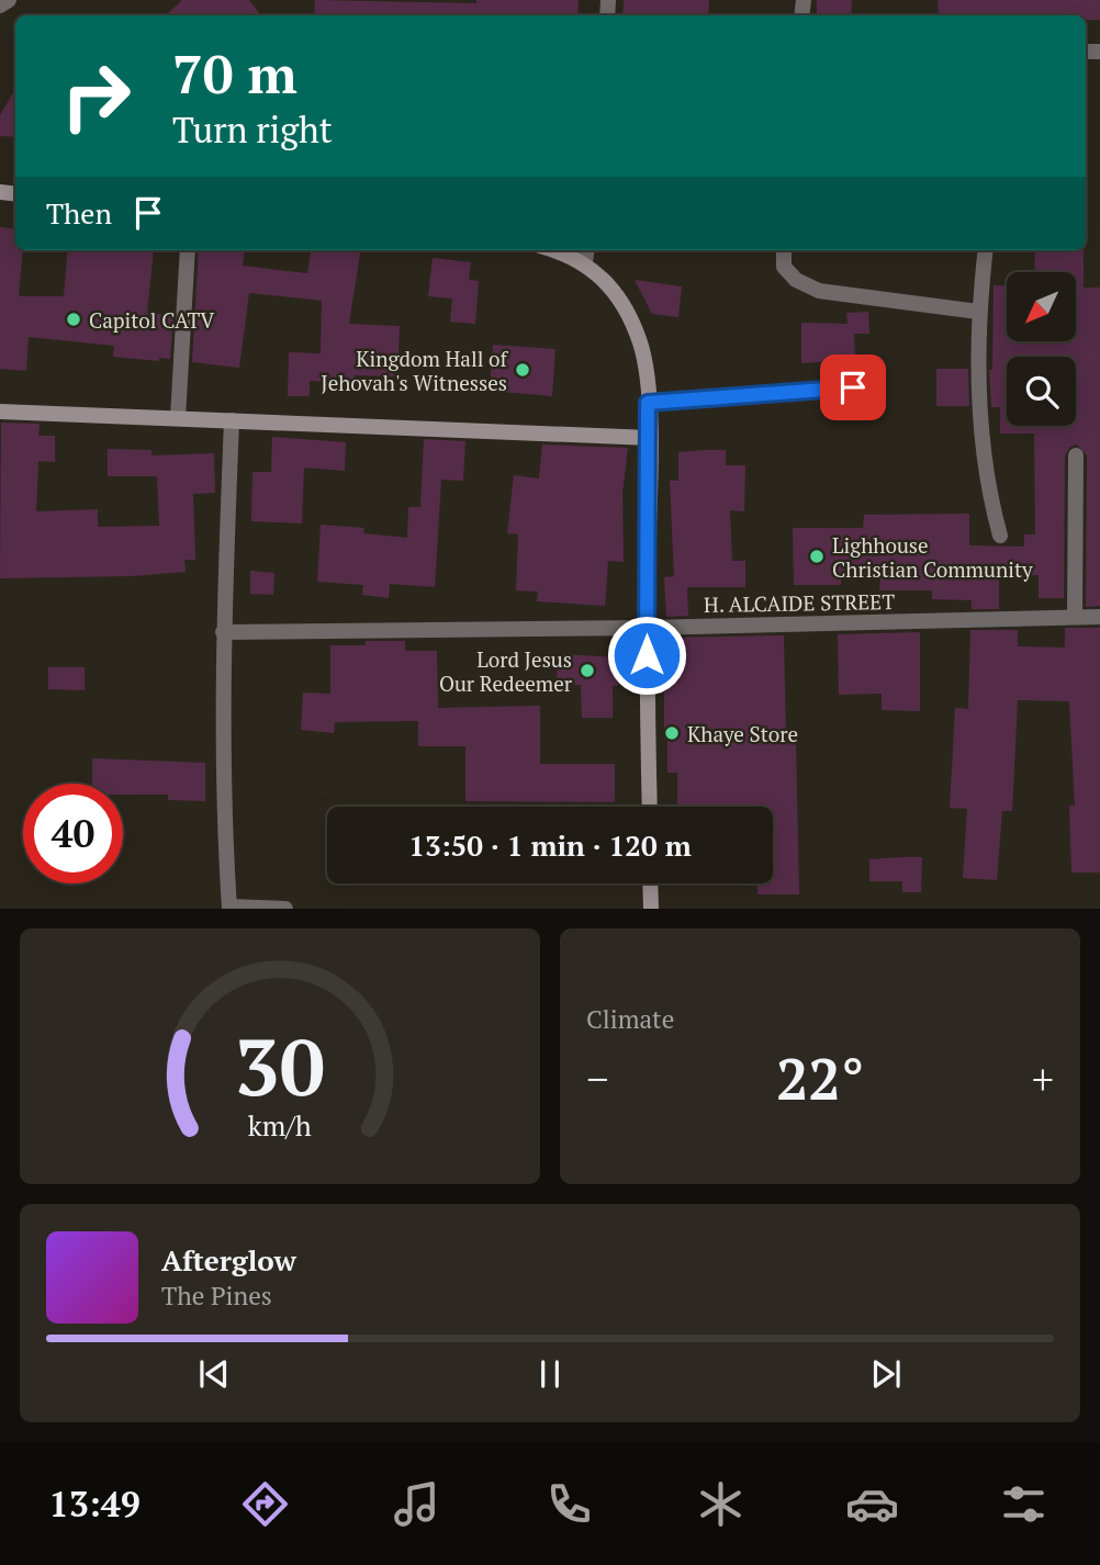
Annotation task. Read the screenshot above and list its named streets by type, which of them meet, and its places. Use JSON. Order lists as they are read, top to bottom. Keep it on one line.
{"streets":{"street":["H. ALCAIDE STREET"]},"places":["Capitol CATV","Kingdom Hall of Jehovah's Witnesses","Lighhouse Christian Community","Lord Jesus Our Redeemer","Khaye Store"],"north":"bottom left","page":{"turn":["70 m","Turn right"],"then":"Then","limit":"40","trip":"13:50 · 1 min · 120 m","tile":"Climate","heat":["−","22°","+"],"song":["Afterglow","The Pines"],"tabs":"13:49","gauge":["30","km/h"]}}
